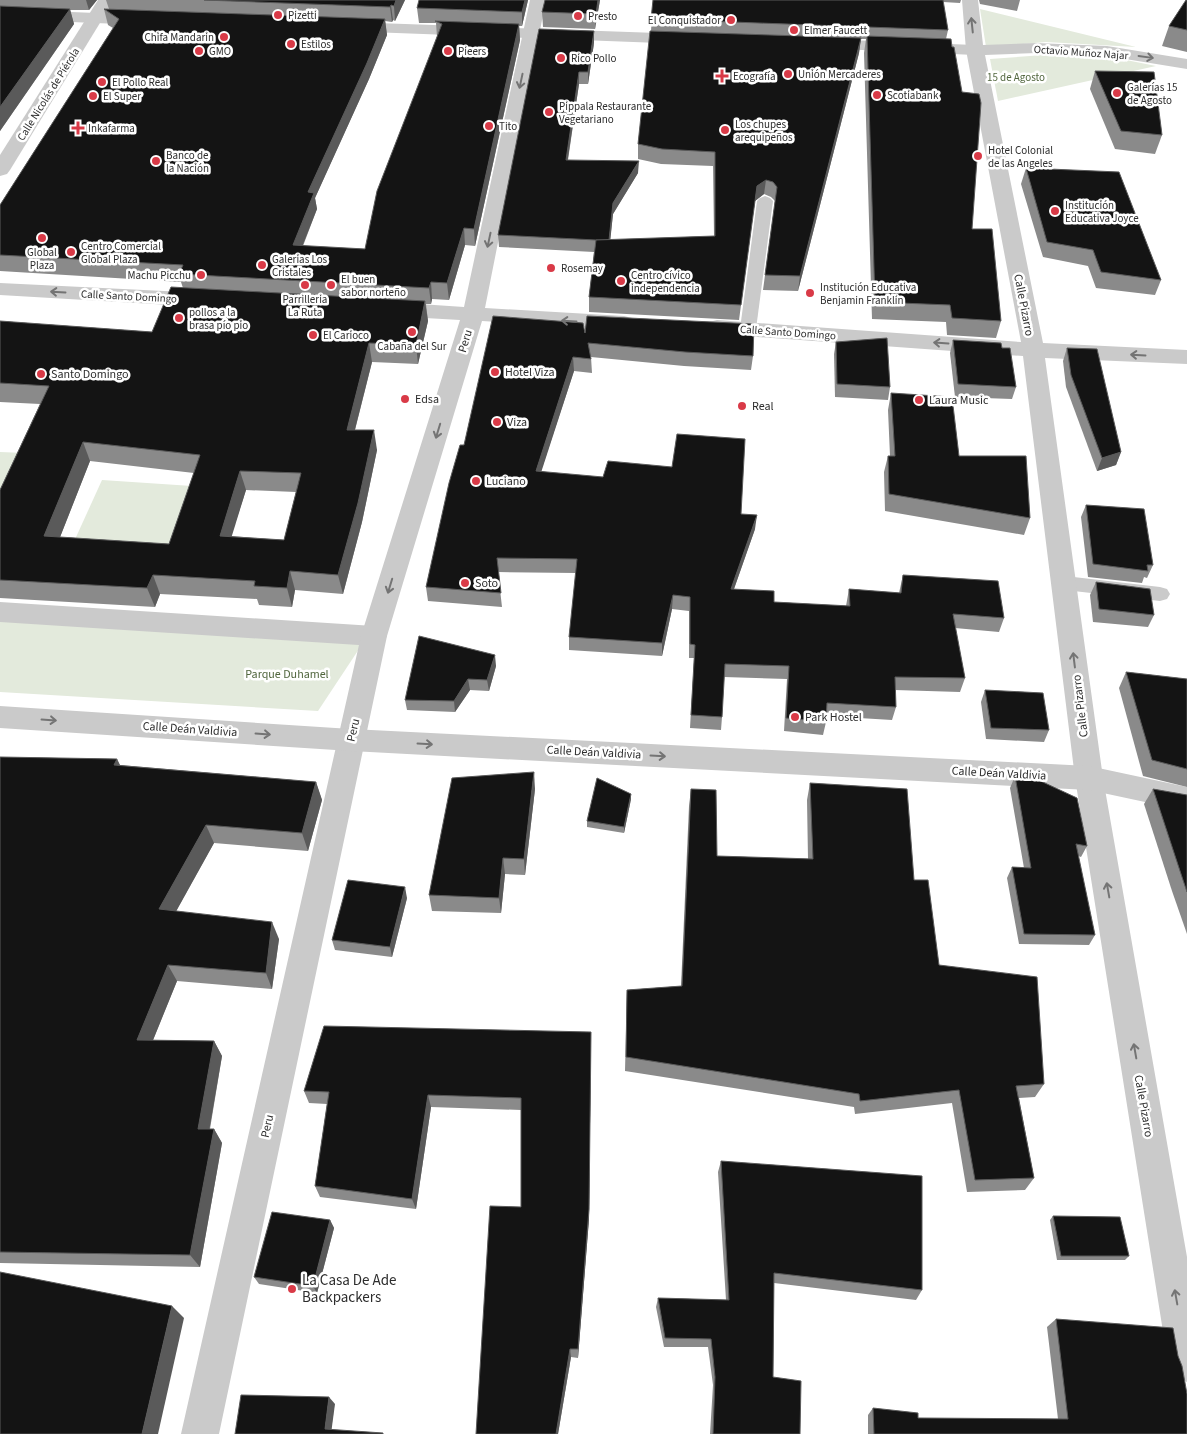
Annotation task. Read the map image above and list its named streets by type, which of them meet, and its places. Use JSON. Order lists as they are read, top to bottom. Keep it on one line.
{"streets":{"street":["Octavio Muñoz Najar","Calle Nicolás de Piérola","Calle Santo Domingo","Calle Pizarro","Peru","Calle Deán Valdivia"]},"crossings":[["Octavio Muñoz Najar","Calle Pizarro"],["Calle Santo Domingo","Calle Pizarro"],["Calle Pizarro","Calle Deán Valdivia"],["Peru","Calle Deán Valdivia"]],"one_way":["Octavio Muñoz Najar","Calle Santo Domingo","Calle Pizarro","Peru"],"parks":["15 de Agosto","Parque Duhamel"],"places":{"other":["Pizetti","Presto","El Conquistador","Elmer Faucett","Chifa Mandarin","Estilos","GMO","Pieers","Rico Pollo","Unión Mercaderes","El Pollo Real","Galerías 15 de Agosto","Scotiabank","El Super","Pippala Restaurante Vegetariano","Tito","Los chupes arequipeños","Hotel Colonial de las Angeles","Banco de la Nación","Institución Educativa Joyce","Global Plaza","Centro Comercial Global Plaza","Galerias Los Cristales","Rosemay","Machu Picchu","Centro cívico independencia","Parrilleria La Ruta","El buen sabor norteño","Institución Educativa Benjamin Franklin","pollos a la brasa pío pio","Cabaña del Sur","El Carioco","Hotel Viza","Santo Domingo","Edsa","Laura Music","Real","Viza","Luciano","Soto","Park Hostel","La Casa De Ade Backpackers"],"health":["Ecografía","Inkafarma"]}}
